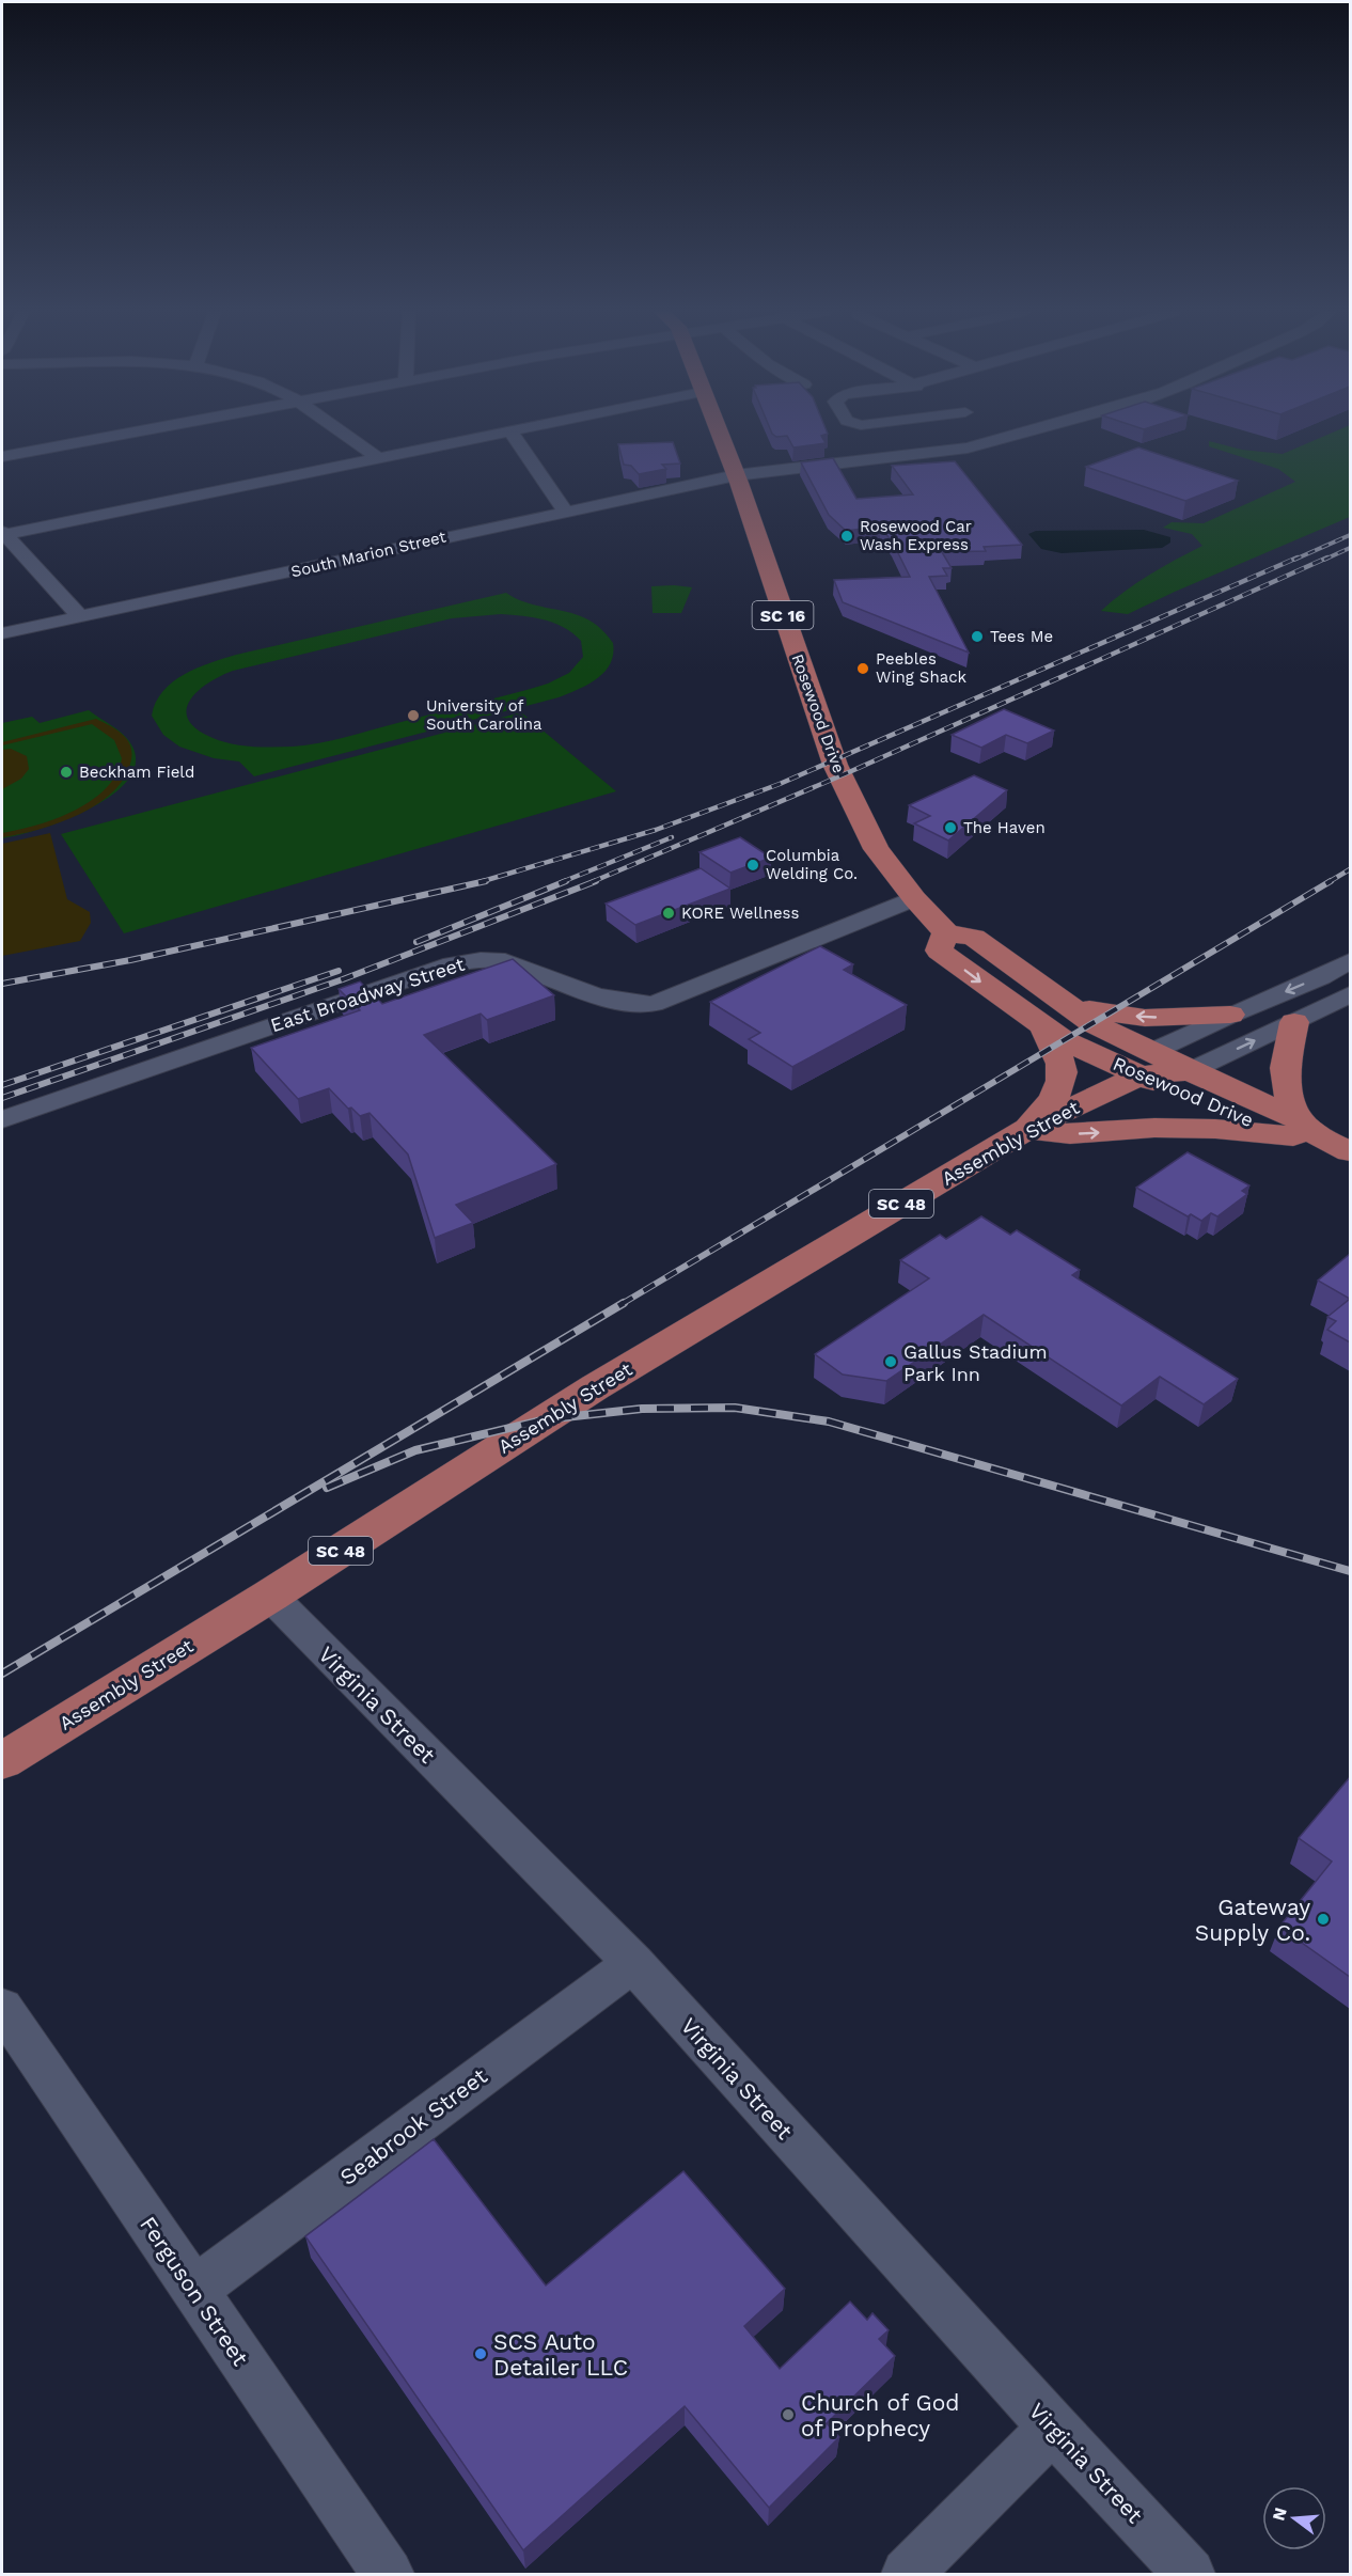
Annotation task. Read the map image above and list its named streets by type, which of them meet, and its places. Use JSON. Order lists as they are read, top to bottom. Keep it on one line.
{"streets":{"main road":["SC 16","Rosewood Drive","Assembly Street","SC 48"],"street":["South Marion Street","East Broadway Street","Virginia Street","Seabrook Street","Ferguson Street"]},"crossings":[["South Marion Street","Rosewood Drive"],["Rosewood Drive","East Broadway Street"],["Rosewood Drive","Assembly Street"],["Assembly Street","Virginia Street"],["Virginia Street","Seabrook Street"],["Seabrook Street","Ferguson Street"]],"places":["Rosewood Car Wash Express","Tees Me","Peebles Wing Shack","University of South Carolina","Beckham Field","The Haven","Columbia Welding Co.","KORE Wellness","Gallus Stadium Park Inn","Gateway Supply Co.","SCS Auto Detailer LLC","Church of God of Prophecy"],"north":"left"}
